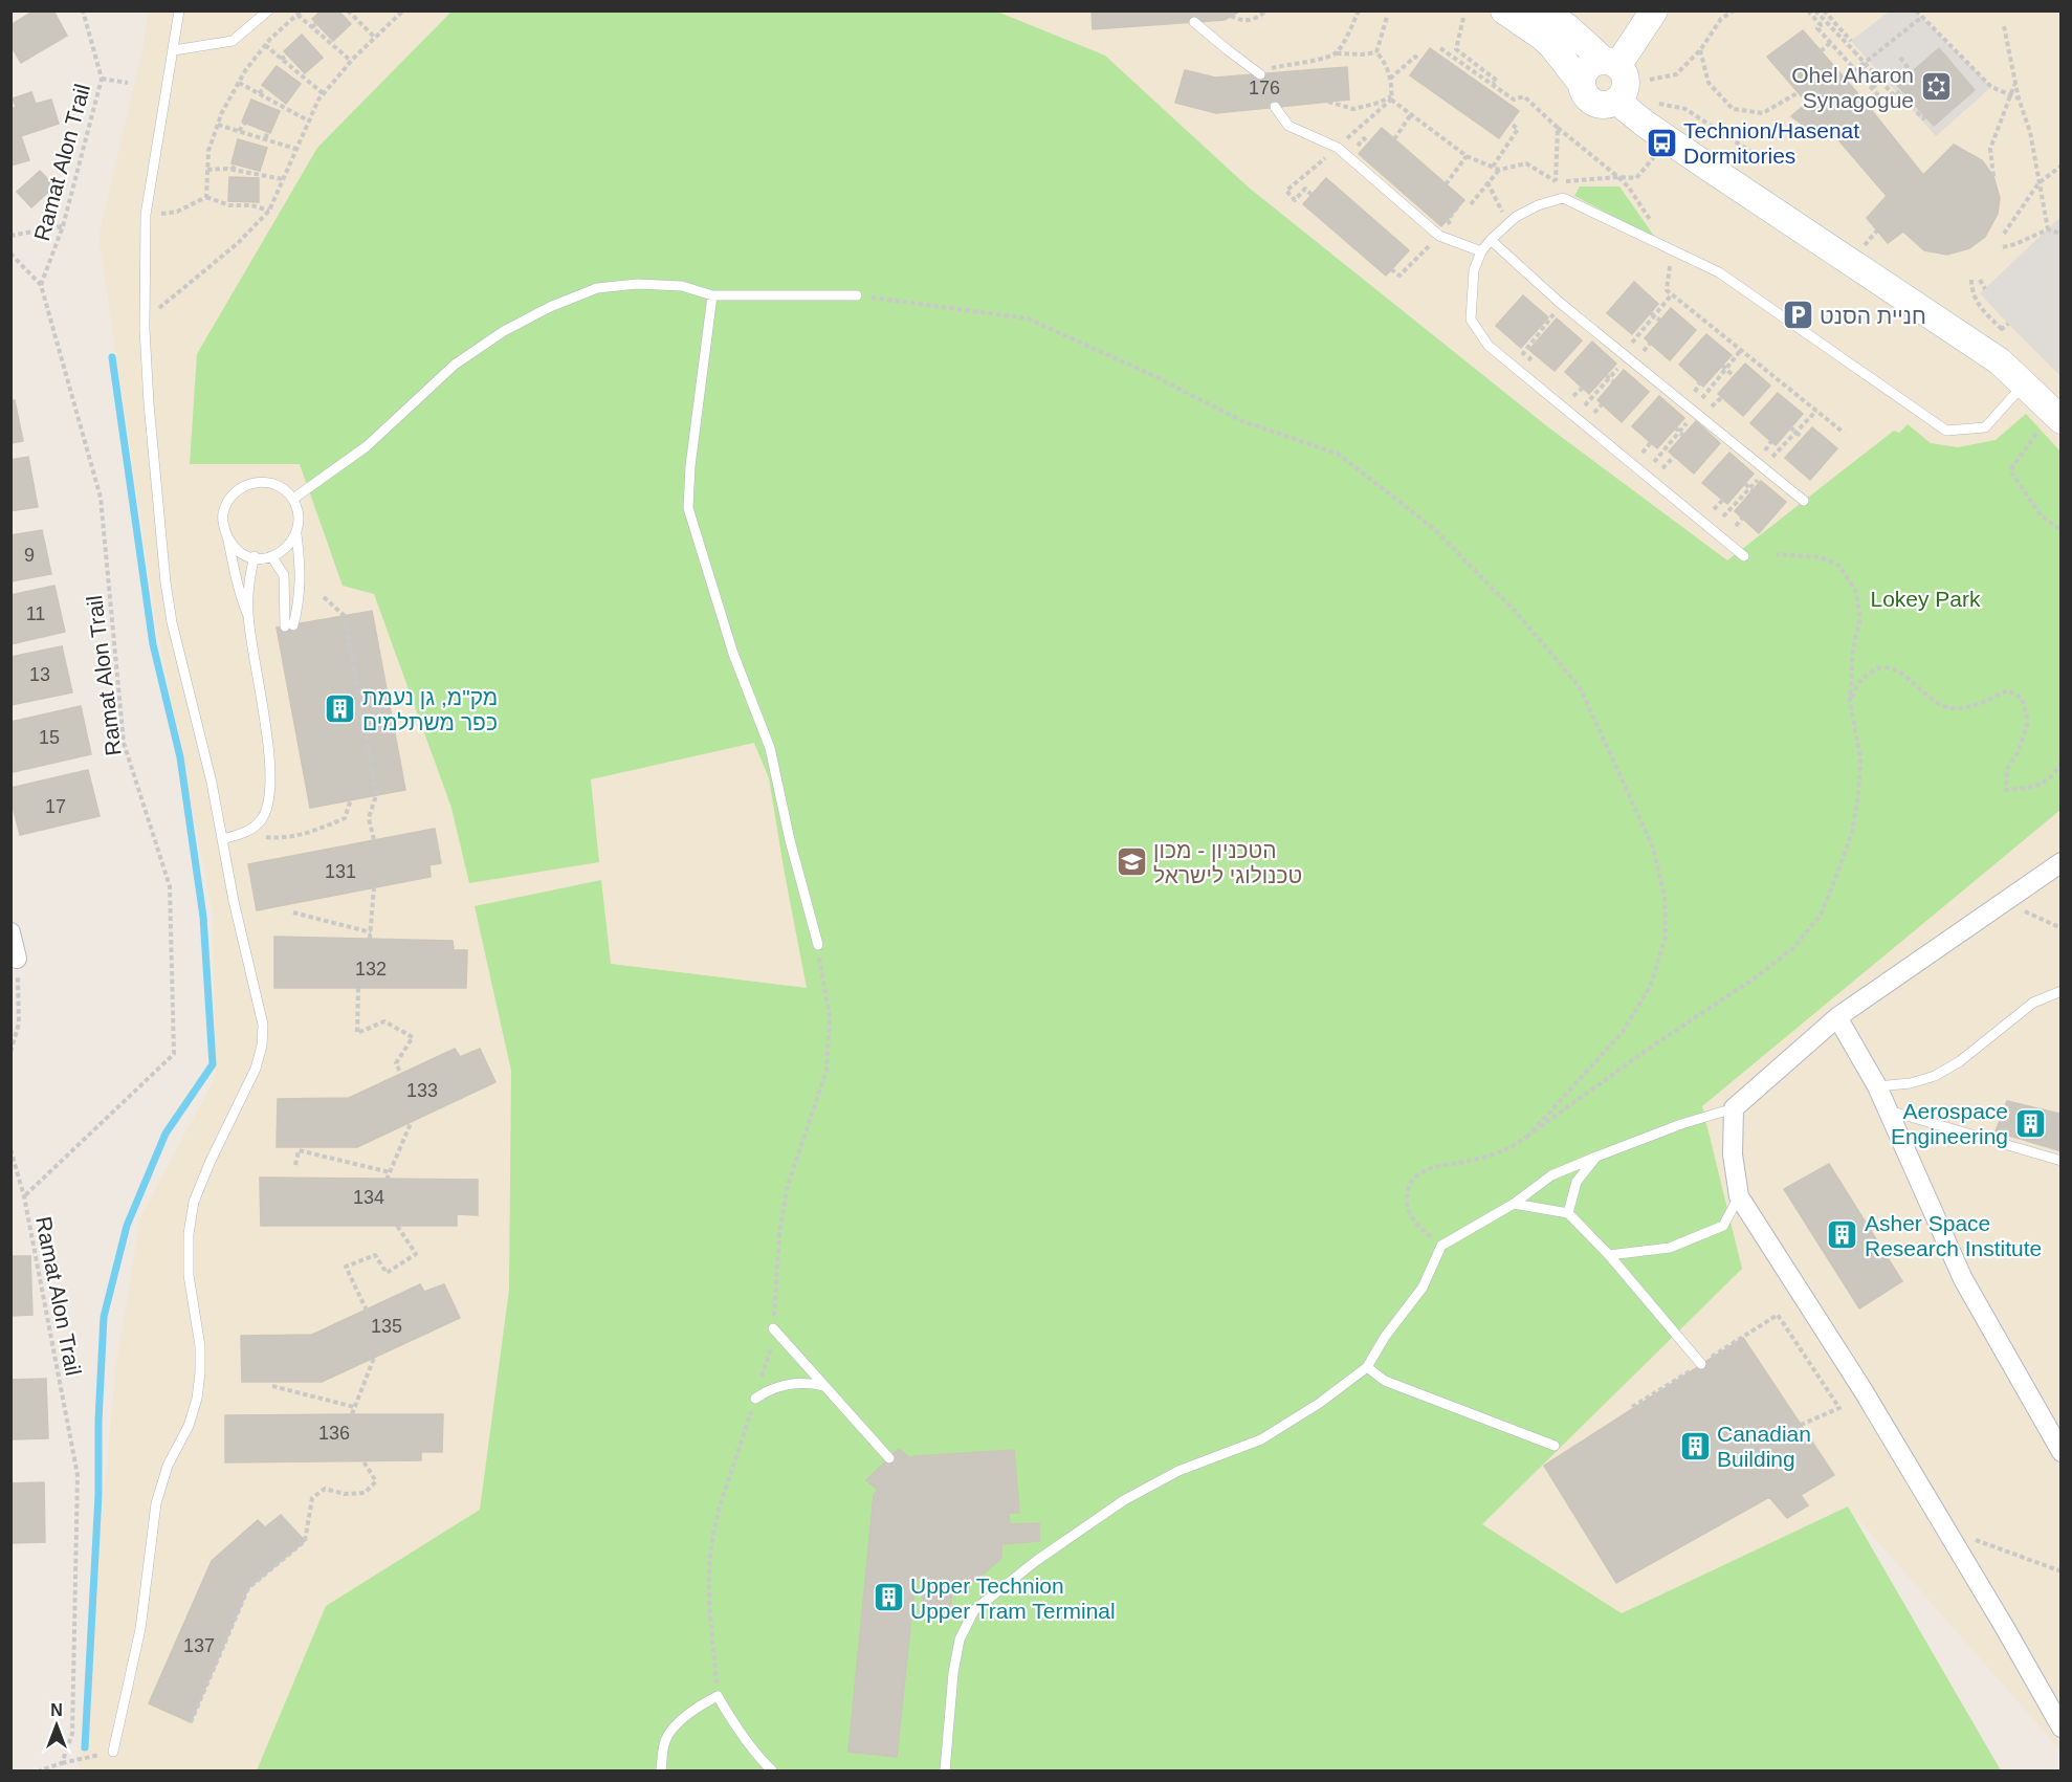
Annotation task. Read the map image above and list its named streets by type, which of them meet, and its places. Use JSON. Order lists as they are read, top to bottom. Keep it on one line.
{"streets":{"path":["Ramat Alon Trail"]},"parks":["Lokey Park"],"places":{"synagogue":["Ohel Aharon Synagogue"],"bus stop":["Technion/Hasenat Dormitories"],"parking":["חניית הסנט"],"building":["מק\"מ, גן נעמת כפר משתלמים","Aerospace Engineering","Asher Space Research Institute","Canadian Building","Upper Technion Upper Tram Terminal"],"school or university":["הטכניון - מכון טכנולוגי לישראל"]},"house_numbers":["176","9","11","13","15","17","131","132","133","134","135","136","137"],"north":"top"}
